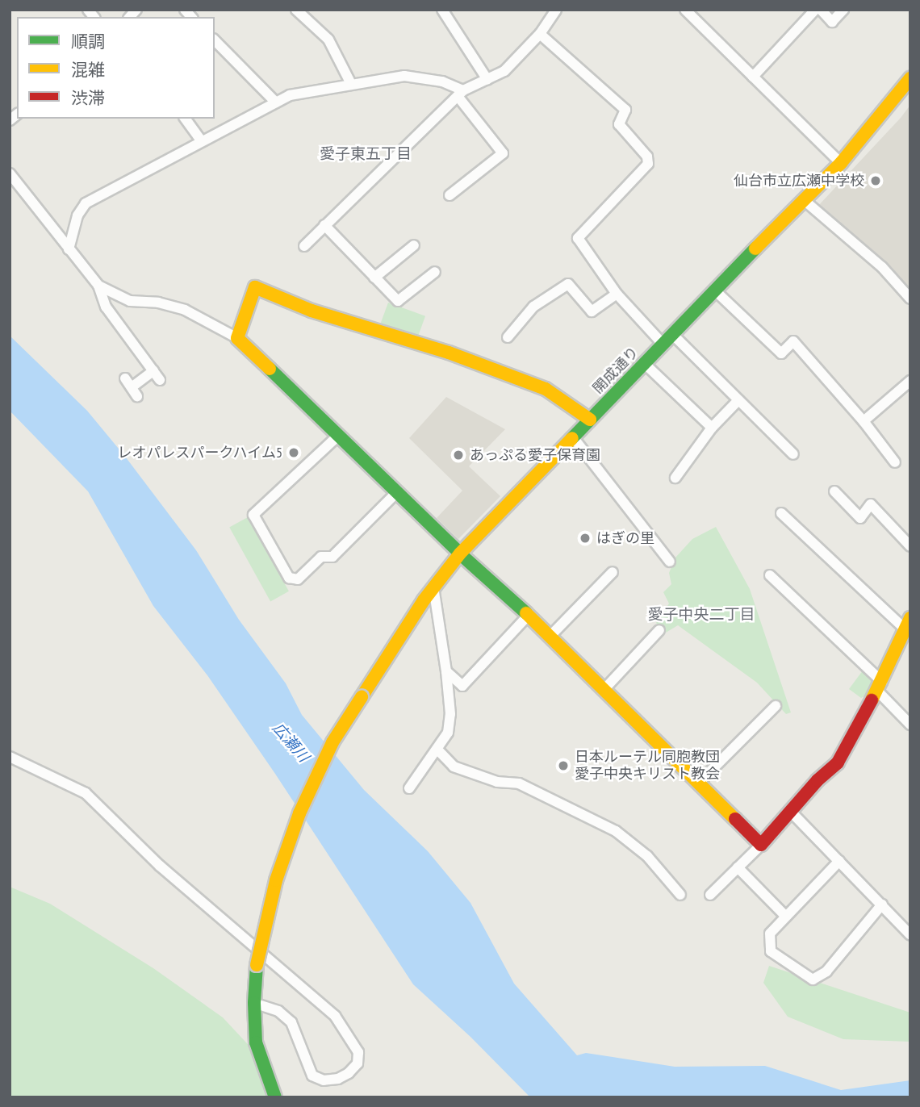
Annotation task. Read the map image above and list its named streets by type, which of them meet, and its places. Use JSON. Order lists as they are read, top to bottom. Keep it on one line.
{"streets":{"street":["開成通り"]},"districts":["愛子東五丁目","愛子中央二丁目"],"water":["広瀬川"],"places":["仙台市立広瀬中学校","レオパレスパークハイム5","あっぷる愛子保育園","はぎの里","日本ルーテル同胞教団 愛子中央キリスト教会"],"legend":["順調","混雑","渋滞"]}
